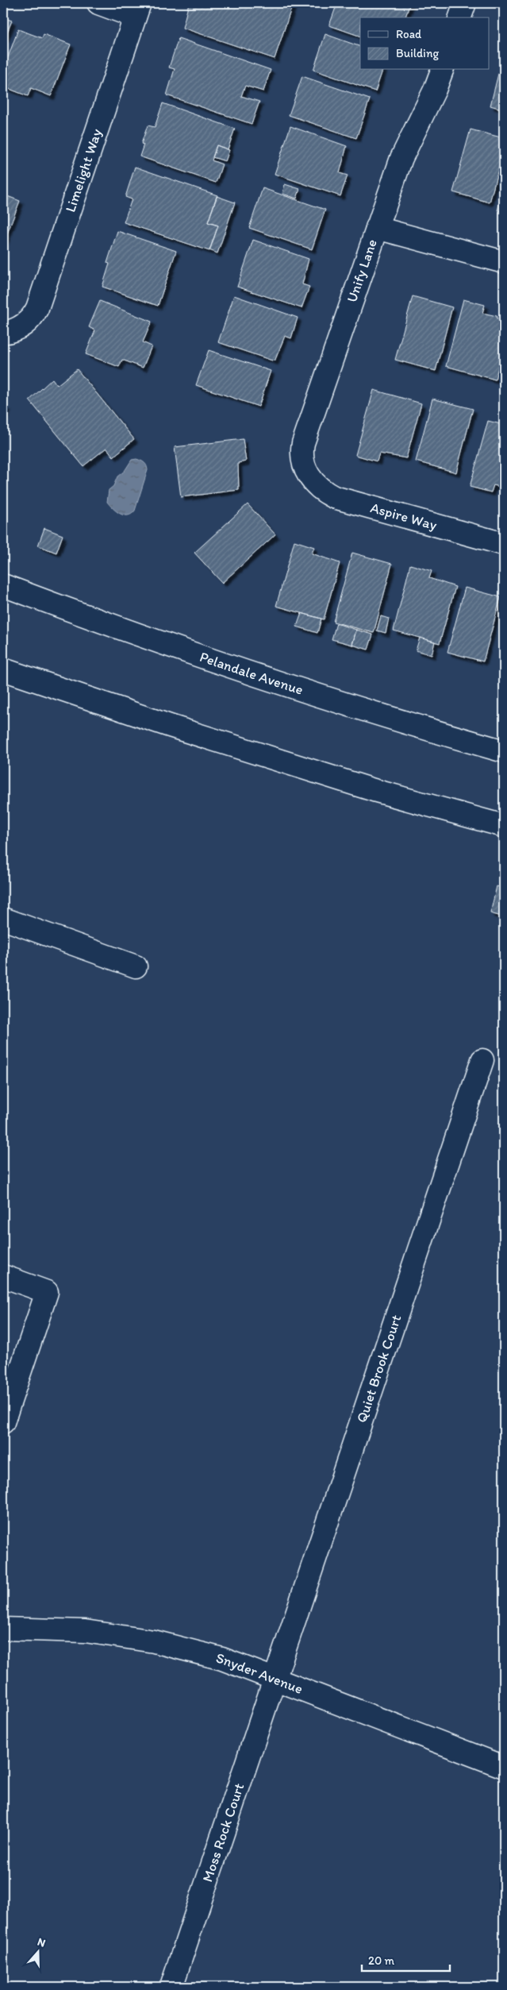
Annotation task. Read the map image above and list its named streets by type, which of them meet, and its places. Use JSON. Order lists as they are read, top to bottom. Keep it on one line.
{"streets":{"street":["Limelight Way","Unify Lane","Aspire Way","Pelandale Avenue","Quiet Brook Court","Snyder Avenue","Moss Rock Court"]},"crossings":[["Unify Lane","Aspire Way"],["Quiet Brook Court","Snyder Avenue"],["Quiet Brook Court","Moss Rock Court"],["Snyder Avenue","Moss Rock Court"]],"legend":["Road","Building"],"scale_bar":"20 m","north":"top"}
